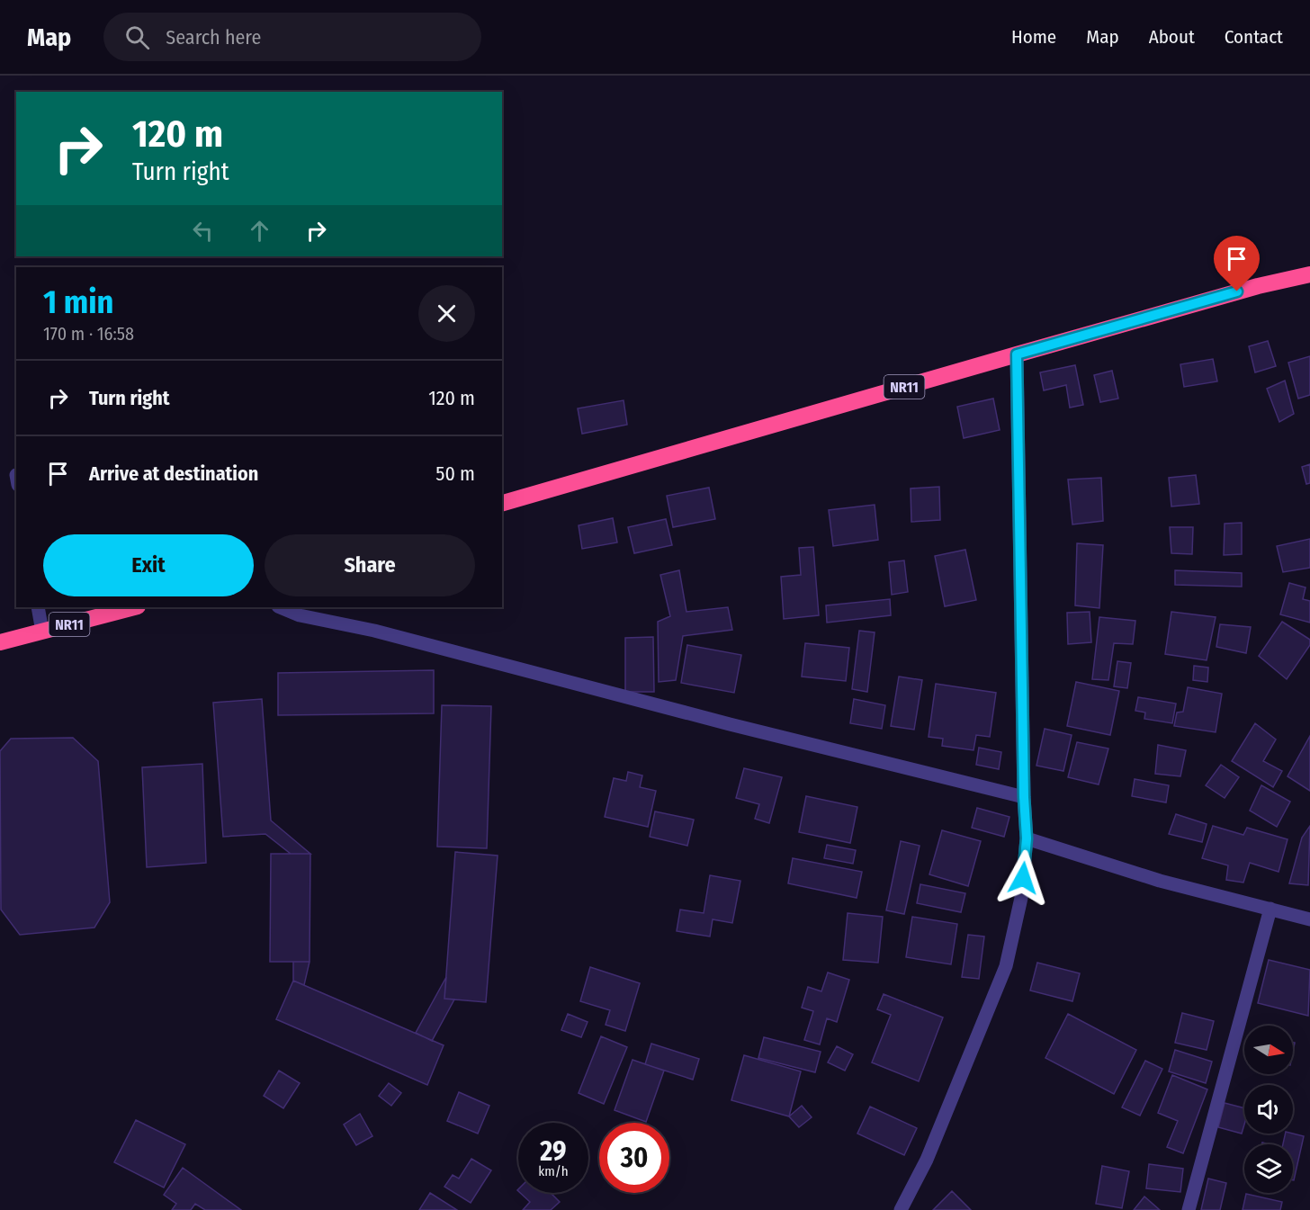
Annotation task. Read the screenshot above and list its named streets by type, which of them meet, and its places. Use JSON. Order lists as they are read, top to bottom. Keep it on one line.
{"streets":{"highway":["NR11"]},"north":"right","page":{"header":"Map","search":"Search here","nav":["Home","Map","About","Contact"],"turn":["120 m","Turn right"],"heading":["1 min","170 m · 16:58"],"list":[{"name":"Turn right","value":"120 m"},{"name":"Arrive at destination","value":"50 m"}],"buttons":["Exit","Share"],"speed":"29 km/h","limit":"30"}}
